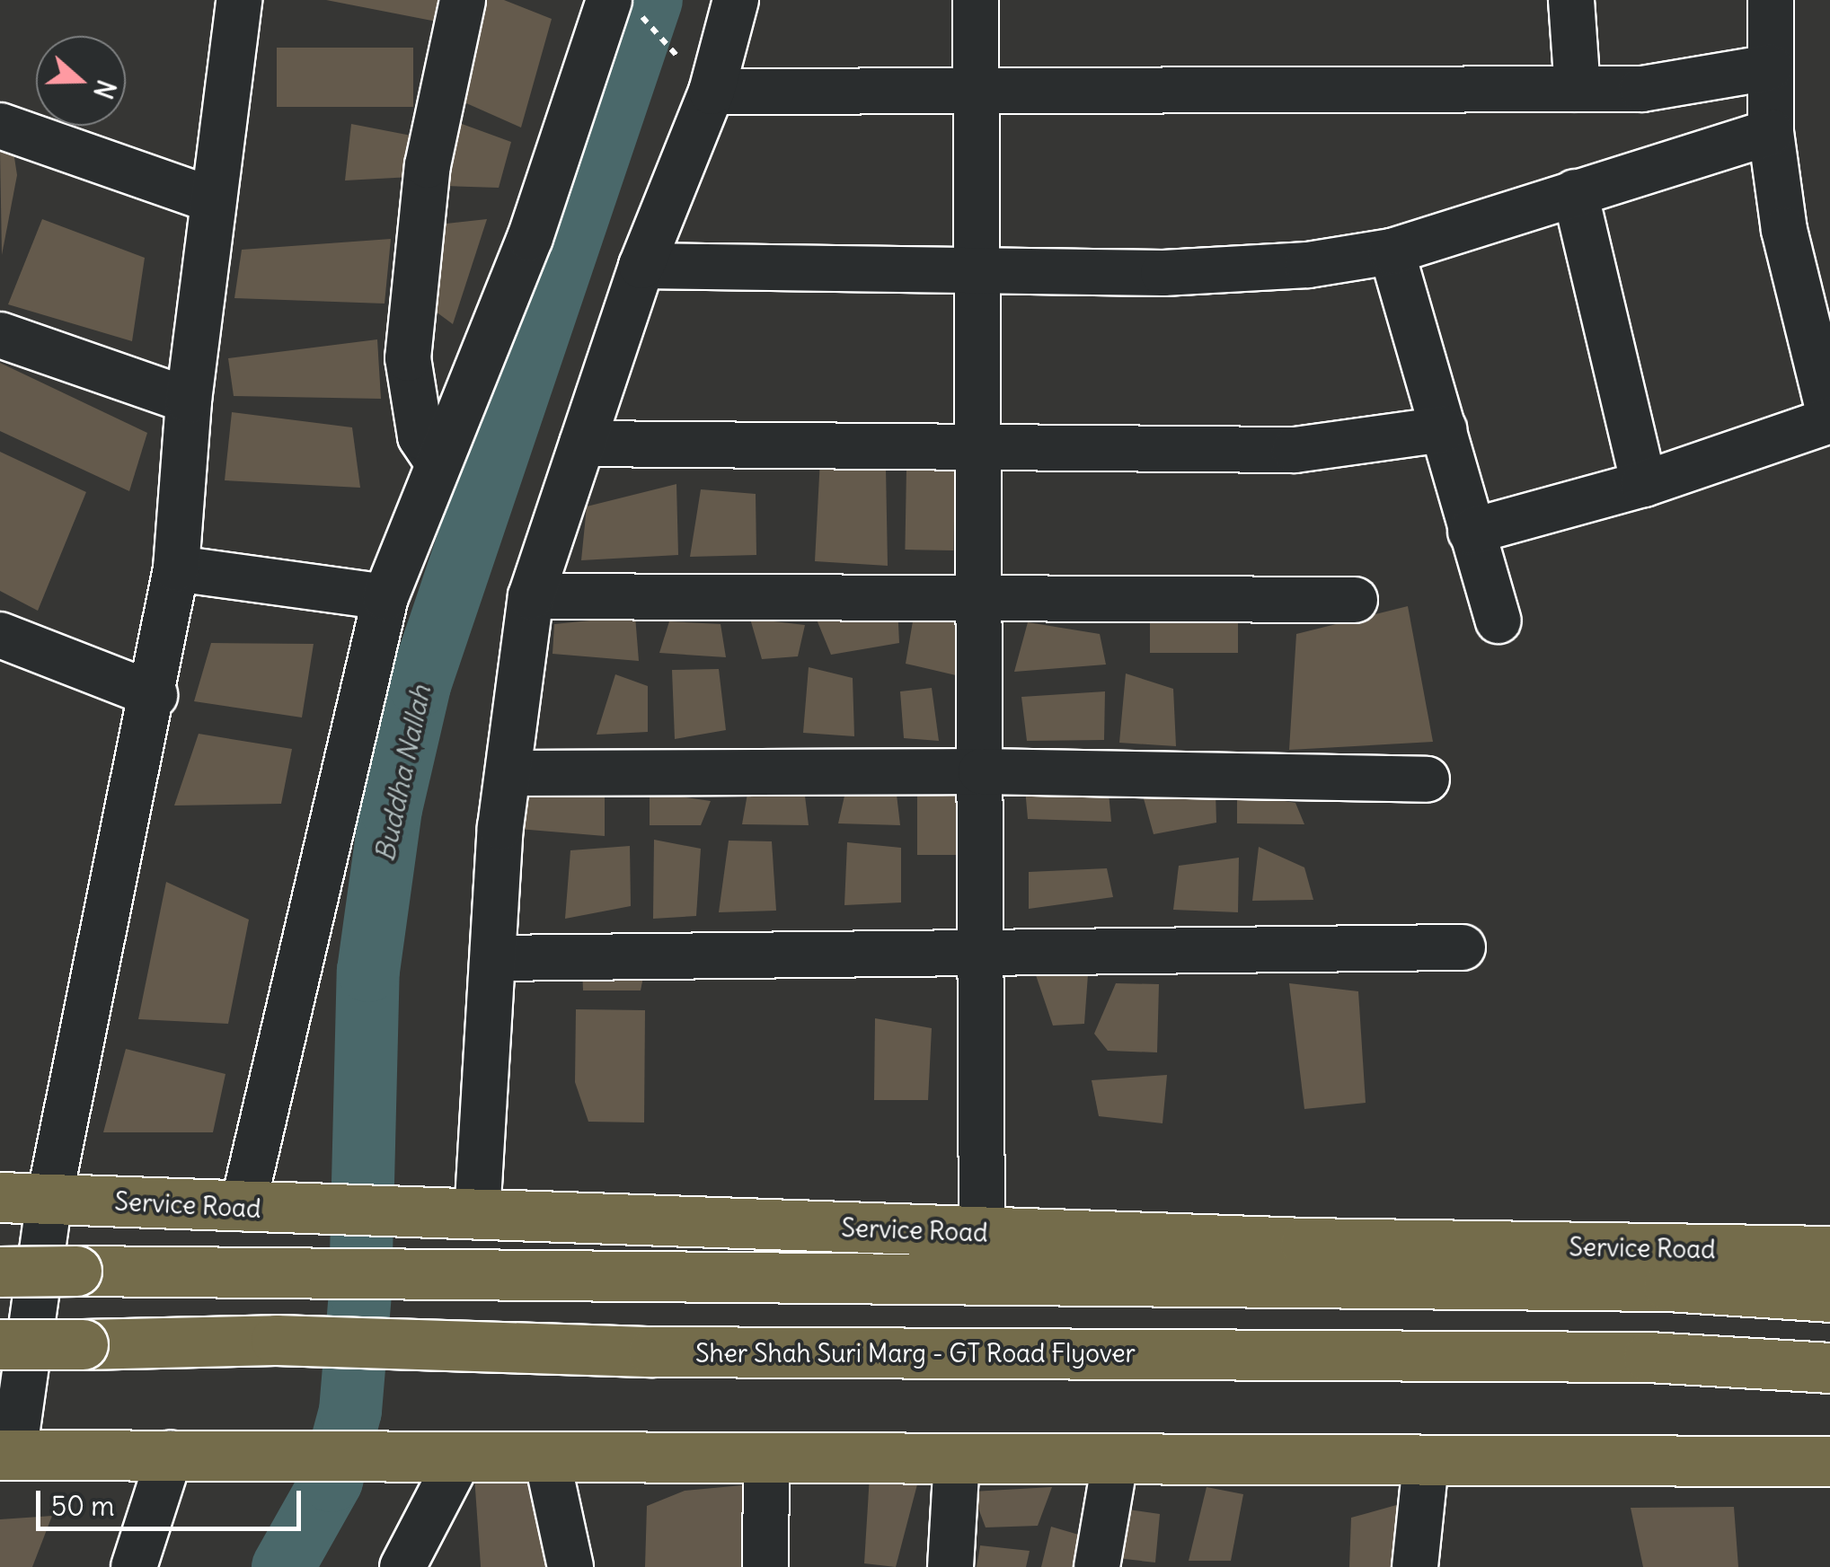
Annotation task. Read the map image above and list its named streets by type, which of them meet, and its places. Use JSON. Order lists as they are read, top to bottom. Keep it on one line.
{"streets":{"main road":["Service Road","Sher Shah Suri Marg - GT Road Flyover"]},"water":["Buddha Nallah"],"scale_bar":"50 m","north":"right"}
